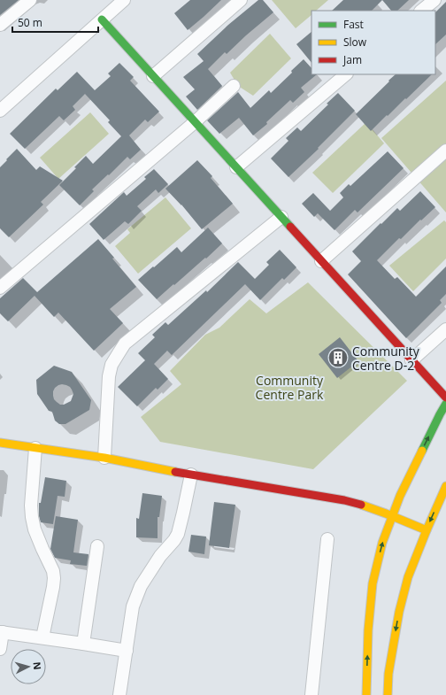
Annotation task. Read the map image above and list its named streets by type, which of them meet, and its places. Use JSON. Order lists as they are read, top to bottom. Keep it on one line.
{"parks":["Community Centre Park"],"places":{"building":["Community Centre D-2"]},"legend":["Fast","Slow","Jam"],"scale_bar":"50 m","north":"right"}
